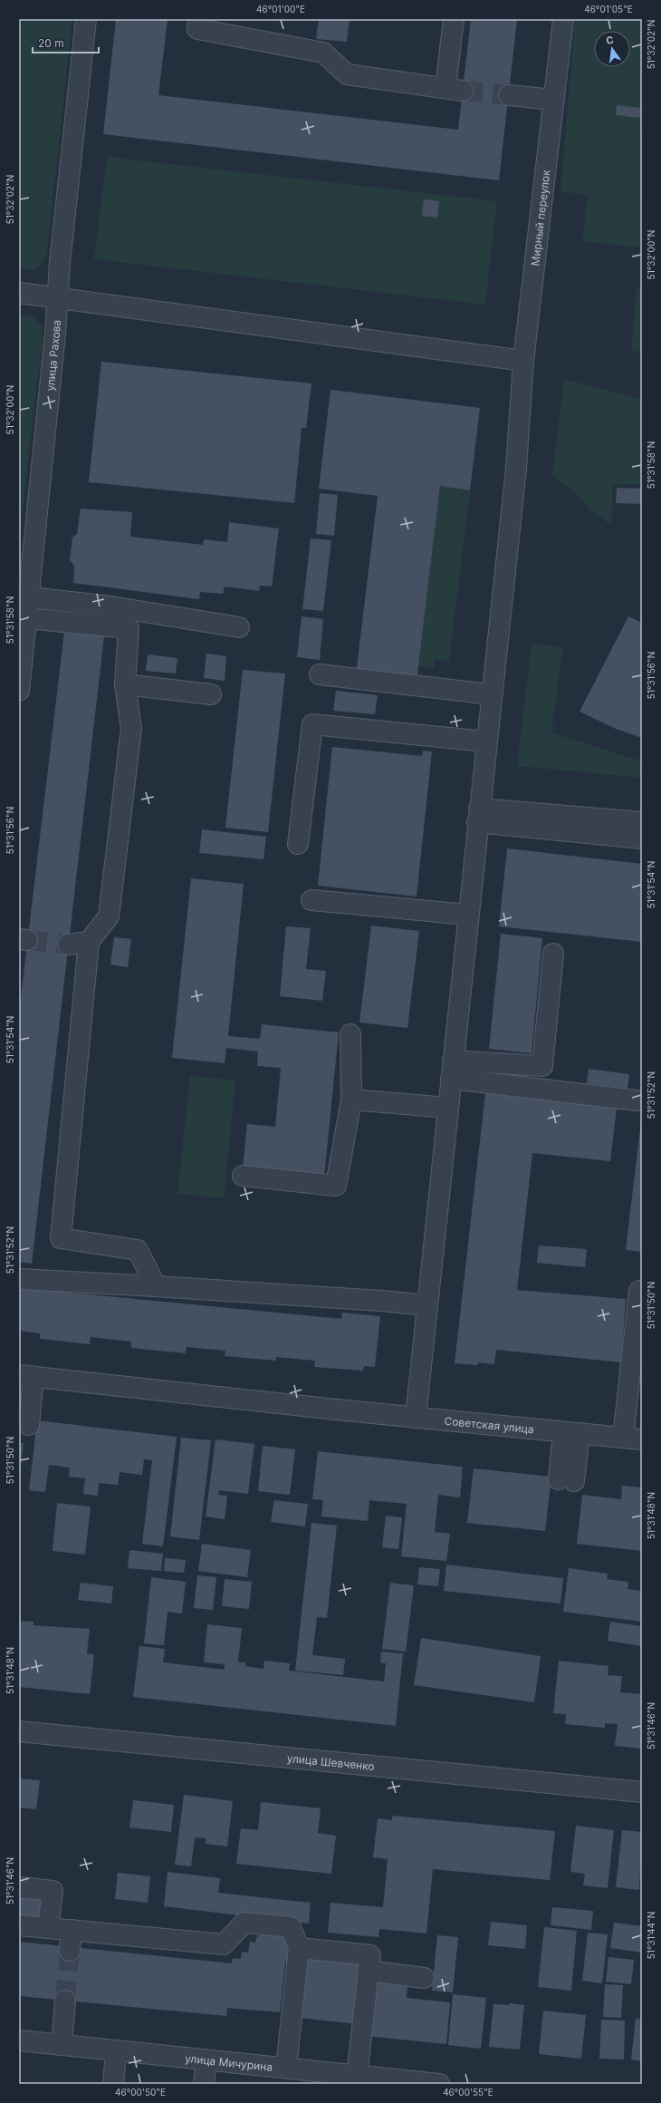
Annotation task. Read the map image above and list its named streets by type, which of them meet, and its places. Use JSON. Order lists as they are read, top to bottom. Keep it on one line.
{"streets":{"street":["Мирный переулок","улица Рахова","Советская улица","улица Шевченко","улица Мичурина"]},"crossings":[["Мирный переулок","Советская улица"]],"scale_bar":"20 m","north":"top","coordinates":["46°01'00\"E","46°01'05\"E","51°32'02\"N","51°32'00\"N","51°31'58\"N","51°31'56\"N","51°31'54\"N","51°31'52\"N","51°31'50\"N","51°31'48\"N","51°31'46\"N","51°31'44\"N","46°00'50\"E","46°00'55\"E"]}
